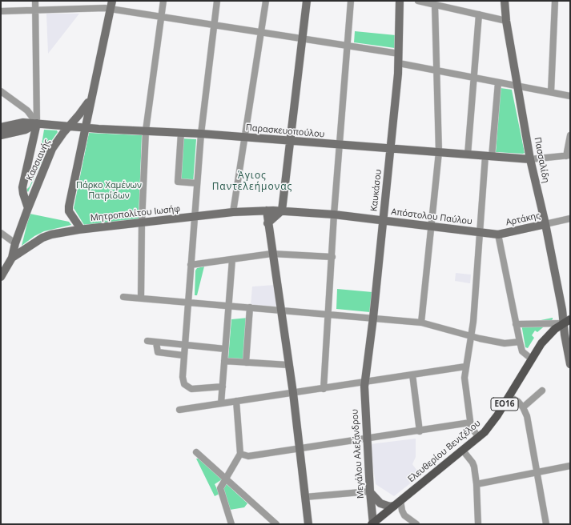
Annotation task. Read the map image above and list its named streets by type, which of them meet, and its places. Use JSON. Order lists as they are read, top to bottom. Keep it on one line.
{"streets":{"main road":["Παρασκευοπούλου","Κασσιανής","Πασσαλίδη","Καυκάσου","Μητροπολίτου Ιωσήφ","Απόστολου Παύλου","Αρτάκης","ΕΟ16","Ελευθερίου Βενιζέλου","Μεγάλου Αλεξάνδρου"]},"crossings":[["Παρασκευοπούλου","Κασσιανής"],["Παρασκευοπούλου","Πασσαλίδη"],["Παρασκευοπούλου","Καυκάσου"],["Κασσιανής","Μητροπολίτου Ιωσήφ"],["Πασσαλίδη","Αρτάκης"],["Πασσαλίδη","Ελευθερίου Βενιζέλου"],["Καυκάσου","Απόστολου Παύλου"],["Καυκάσου","Μεγάλου Αλεξάνδρου"],["Μητροπολίτου Ιωσήφ","Απόστολου Παύλου"],["Απόστολου Παύλου","Αρτάκης"],["Ελευθερίου Βενιζέλου","Μεγάλου Αλεξάνδρου"]],"districts":["Άγιος Παντελεήμονας"],"parks":["Πάρκο Χαμένων Πατρίδων"]}
